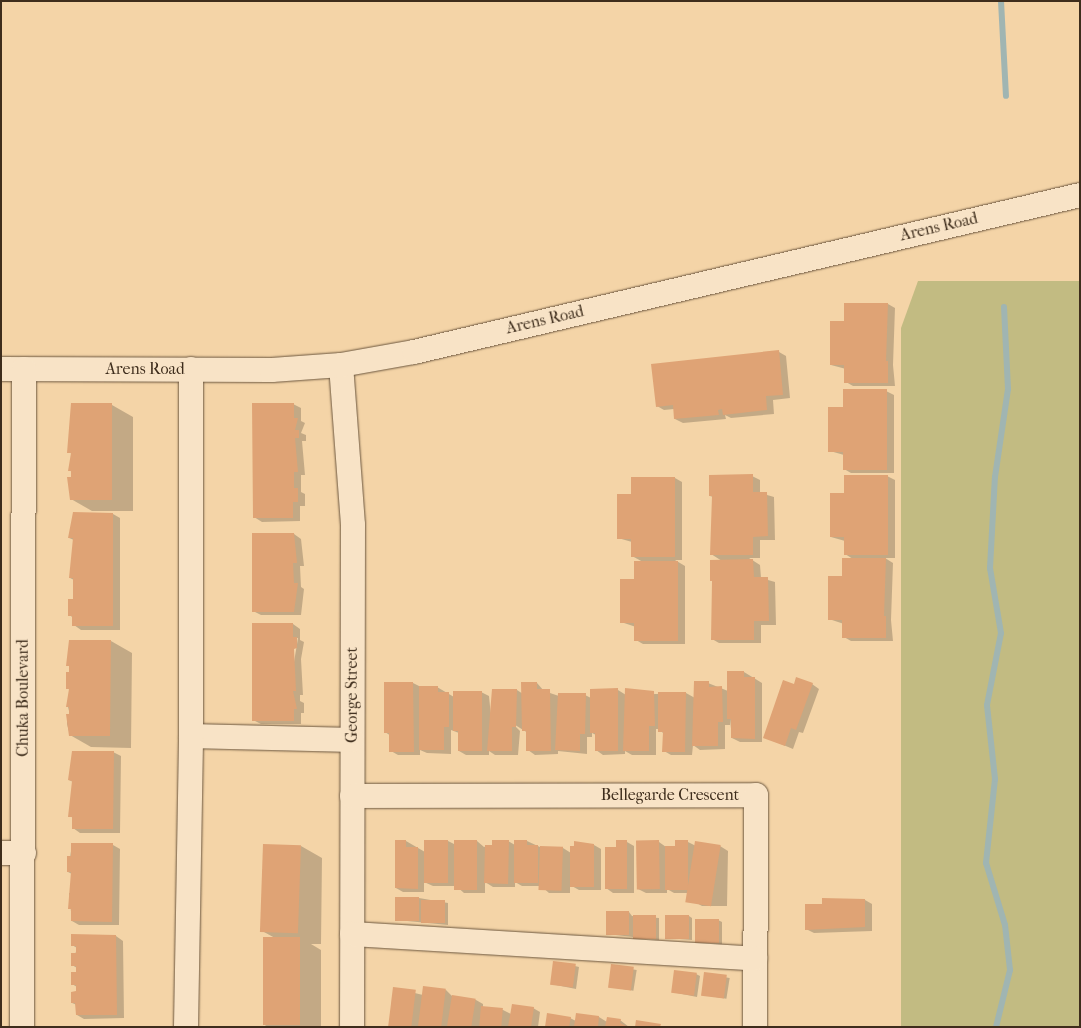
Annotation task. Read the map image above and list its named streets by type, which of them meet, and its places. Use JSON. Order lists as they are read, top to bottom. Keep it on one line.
{"streets":{"street":["Arens Road","George Street","Chuka Boulevard","Bellegarde Crescent"]},"crossings":[["Arens Road","George Street"],["Arens Road","Chuka Boulevard"],["George Street","Bellegarde Crescent"]]}
